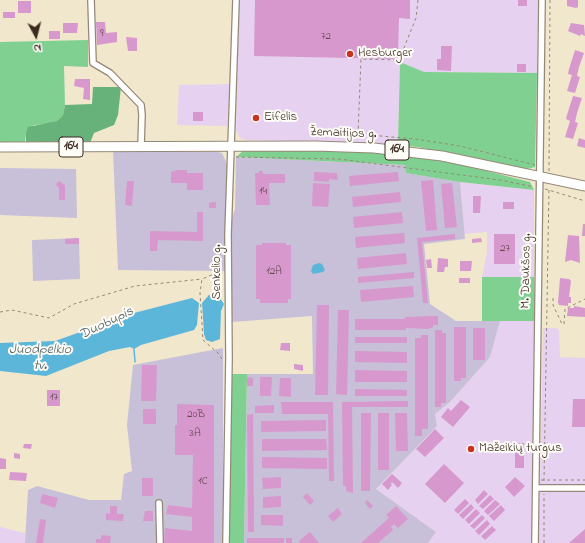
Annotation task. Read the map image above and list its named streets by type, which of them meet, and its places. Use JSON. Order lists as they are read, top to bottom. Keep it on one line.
{"streets":{"main road":["Žemaitijos g.","164"],"street":["M. Daukšos g.","Senkelio g."]},"crossings":[["Žemaitijos g.","M. Daukšos g."],["Žemaitijos g.","Senkelio g."]],"water":["Duobupis","Juodpelkio tv."],"places":["Hesburger","Eifelis","Mažeikių turgus"],"house_numbers":["9","72","14","27","12A","17","20B","3A","1C"],"north":"bottom"}
